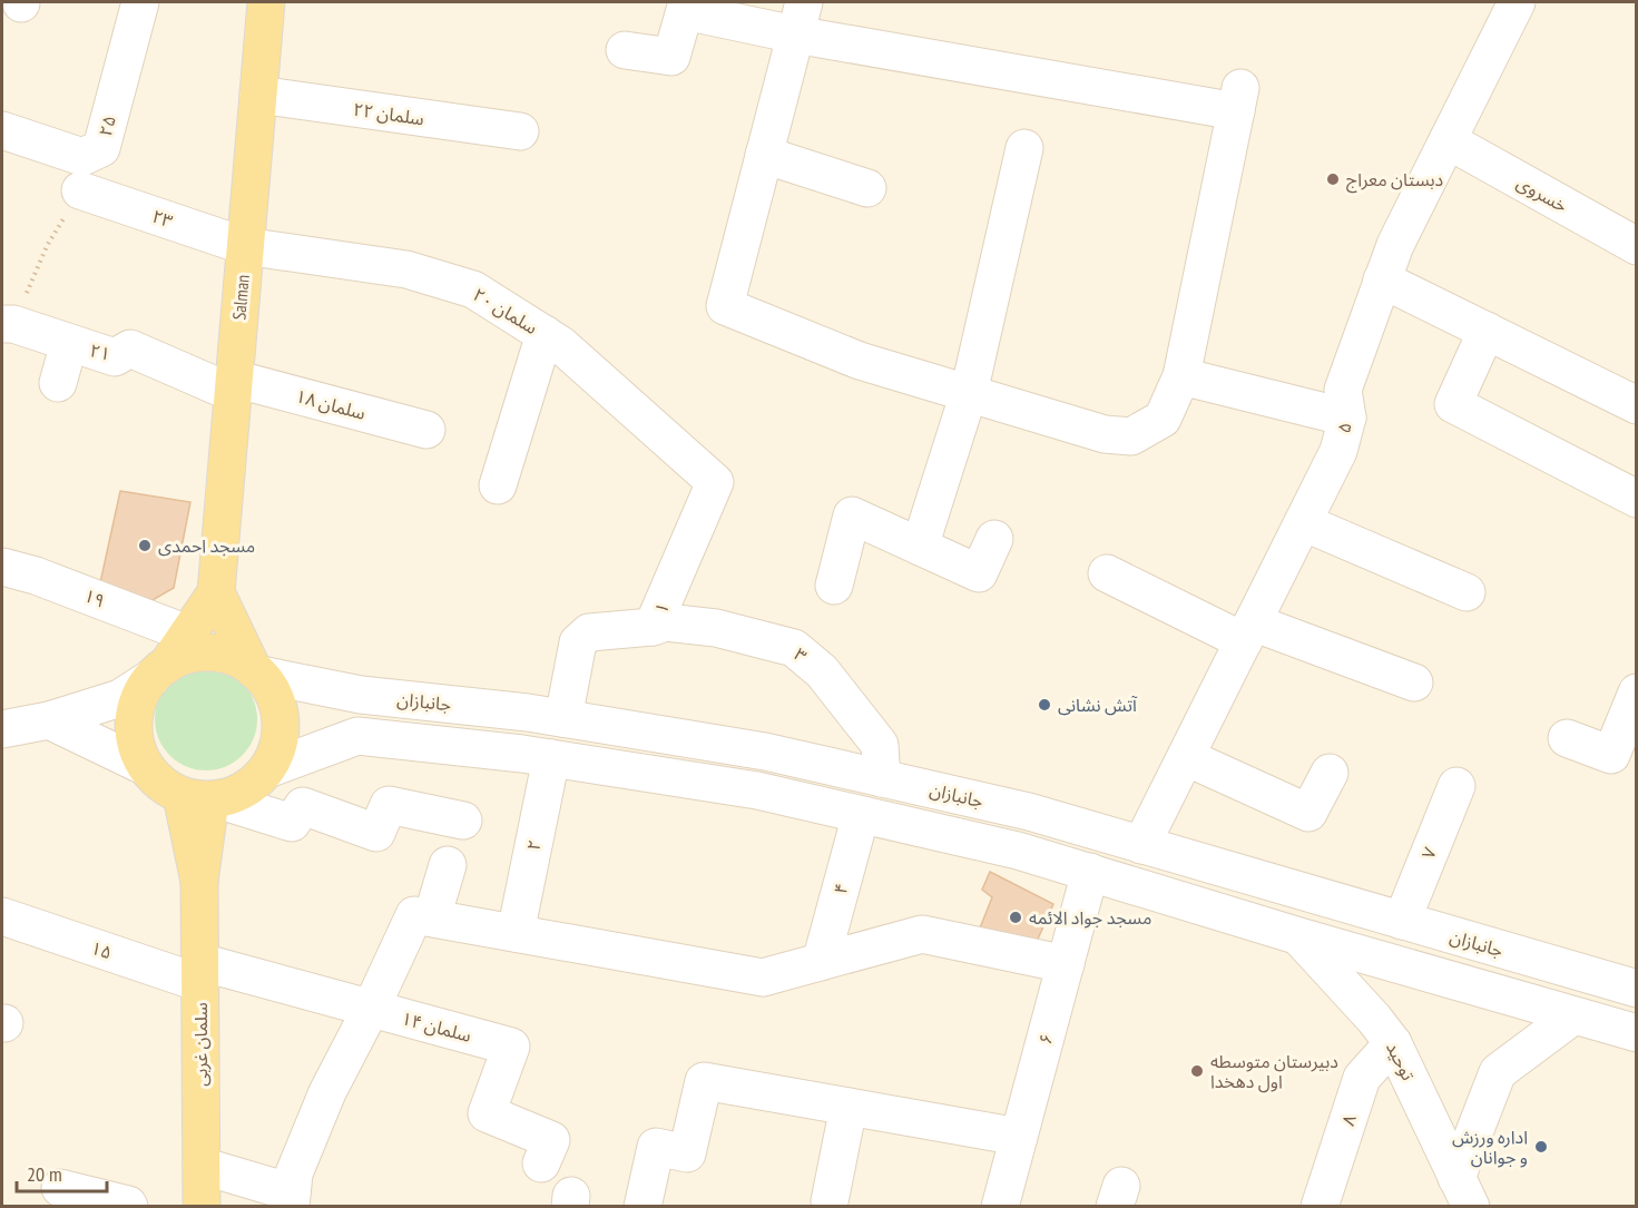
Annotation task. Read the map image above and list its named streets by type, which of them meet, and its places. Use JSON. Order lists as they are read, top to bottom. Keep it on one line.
{"streets":{"main road":["Salman","سلمان غربی"],"street":["سلمان ۲۲","۲۵","خسروی","۲۳","سلمان ۲۰","۲۱","سلمان ۱۸","۵","۱۹","۱","۳","جانبازان","۲","۷","۴","۱۵","سلمان ۱۴","۶","توحید","۸"]},"crossings":[["سلمان ۲۲","Salman"],["خسروی","۵"],["۲۳","Salman"],["۲۳","سلمان ۲۰"],["Salman","سلمان ۲۰"],["Salman","۲۱"],["Salman","سلمان ۱۸"],["سلمان ۲۰","۱"],["۲۱","سلمان ۱۸"],["۵","جانبازان"],["۱","۳"],["۱","جانبازان"],["۳","جانبازان"],["جانبازان","۷"],["جانبازان","سلمان غربی"],["۱۵","سلمان ۱۴"],["۱۵","سلمان غربی"],["سلمان ۱۴","سلمان غربی"],["توحید","۸"]],"places":["دبستان معراج","مسجد احمدی","آتش نشانی","مسجد جواد الائمه","دبیرستان متوسطه اول دهخدا","اداره ورزش و جوانان"],"scale_bar":"20 m"}
